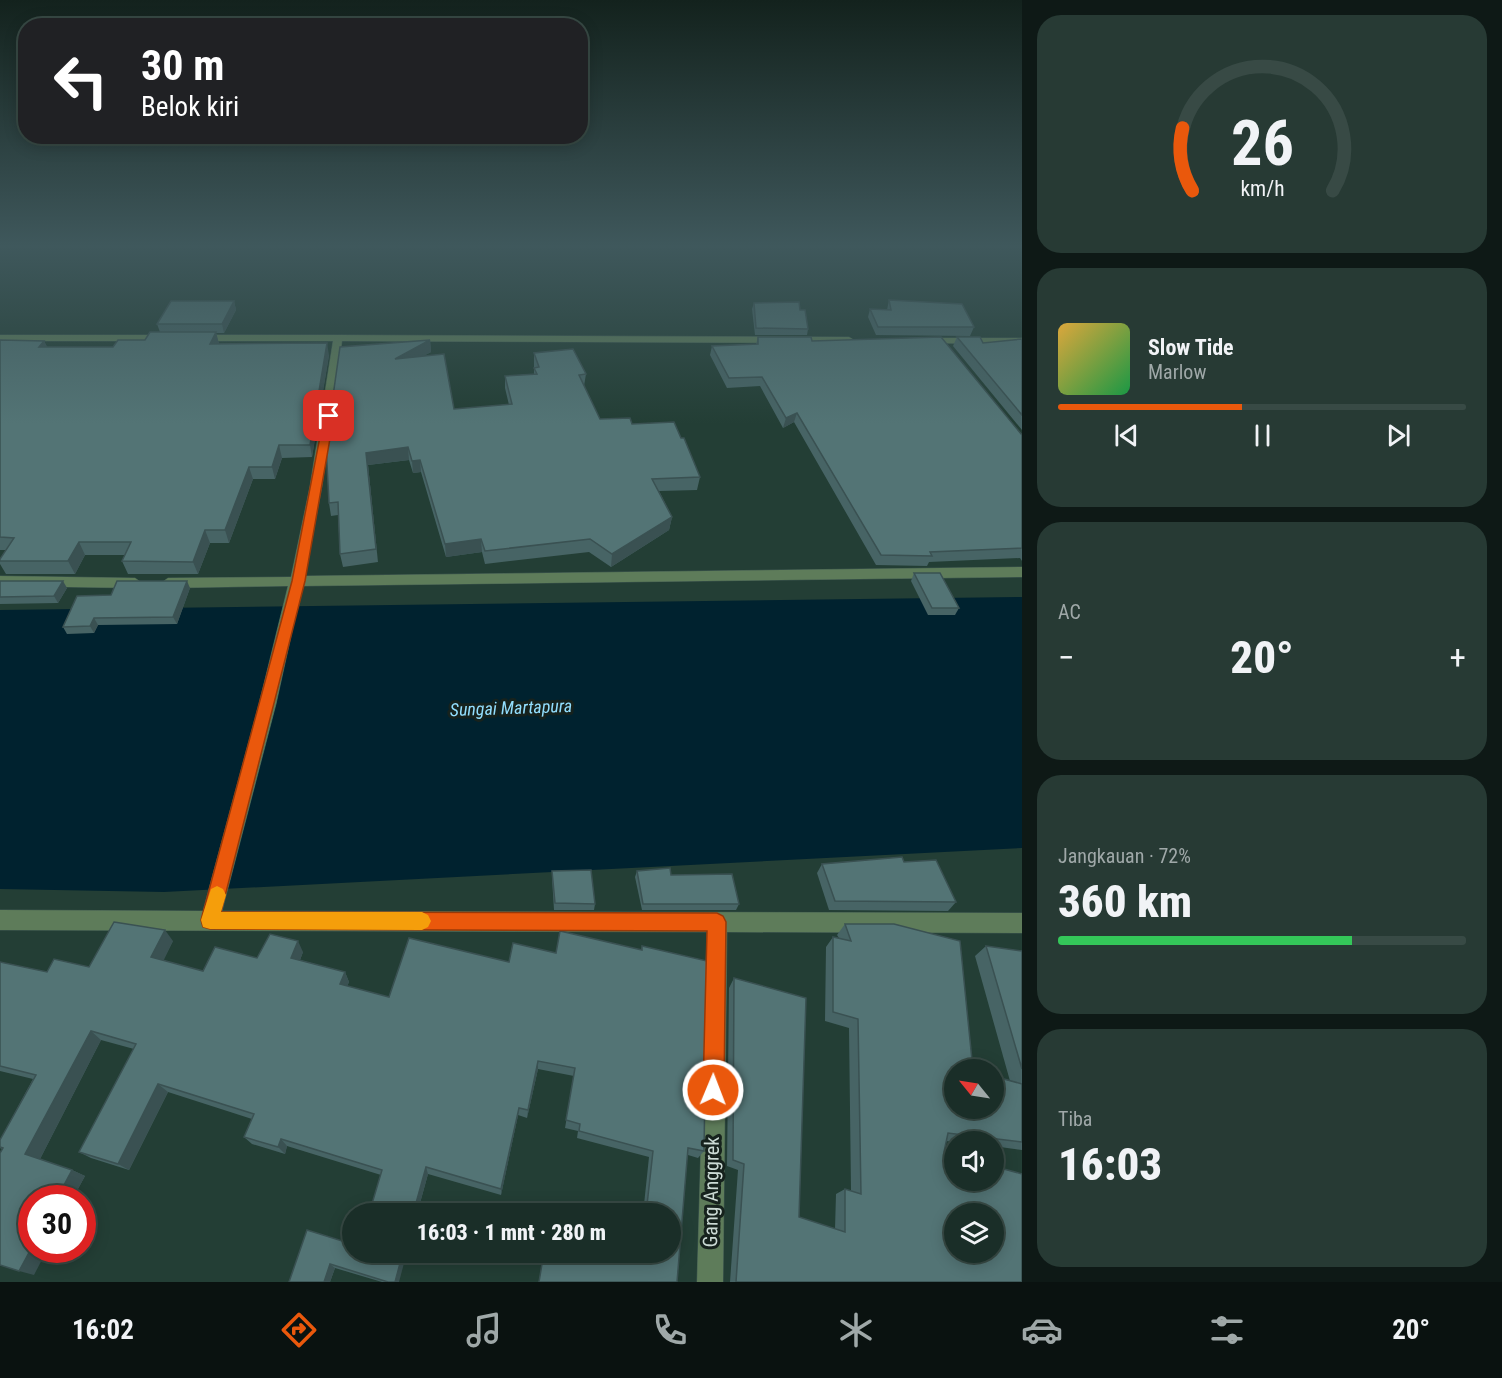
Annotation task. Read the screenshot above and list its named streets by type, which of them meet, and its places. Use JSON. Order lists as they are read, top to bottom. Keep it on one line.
{"streets":{"street":["Gang Anggrek"]},"water":["Sungai Martapura"],"north":"top left","page":{"turn":["30 m","Belok kiri"],"song":["Slow Tide","Marlow"],"tile":["AC",["Jangkauan · 72%","360 km"],["Tiba","16:03"]],"heat":["−","20°","+"],"limit":"30","trip":"16:03 · 1 mnt · 280 m","tabs":["16:02","20°"],"gauge":["26","km/h"]}}
